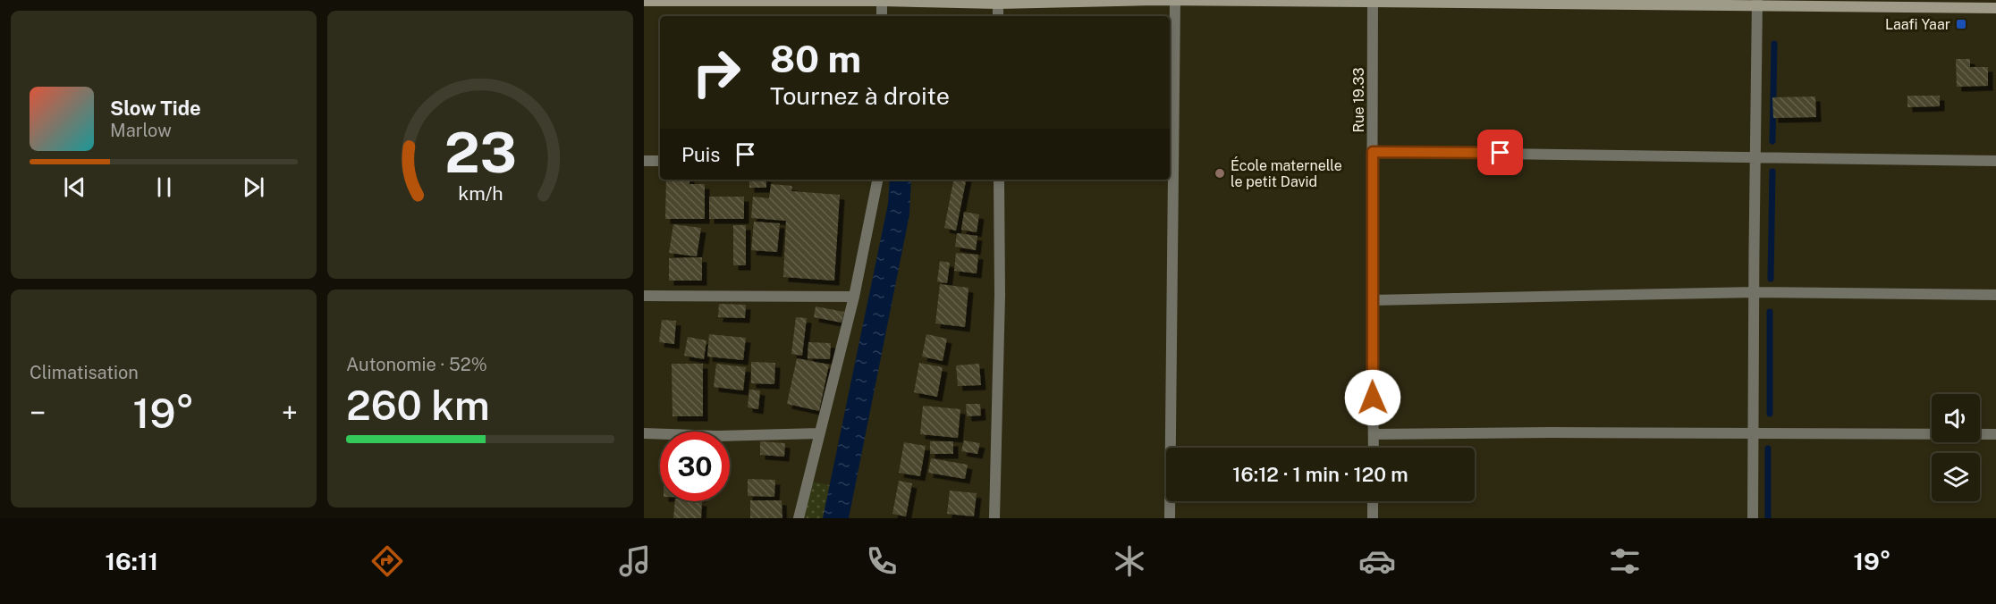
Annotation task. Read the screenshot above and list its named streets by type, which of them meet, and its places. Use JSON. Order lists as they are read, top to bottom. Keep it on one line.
{"streets":{"street":["Rue 19.33"]},"places":{"transit":["Laafi Yaar"],"other":["École maternelle le petit David"]},"page":{"turn":["80 m","Tournez à droite"],"song":["Slow Tide","Marlow"],"then":"Puis","tile":["Climatisation",["Autonomie · 52%","260 km"]],"heat":["−","19°","+"],"limit":"30","trip":"16:12 · 1 min · 120 m","tabs":["16:11","19°"],"gauge":["23","km/h"]}}
